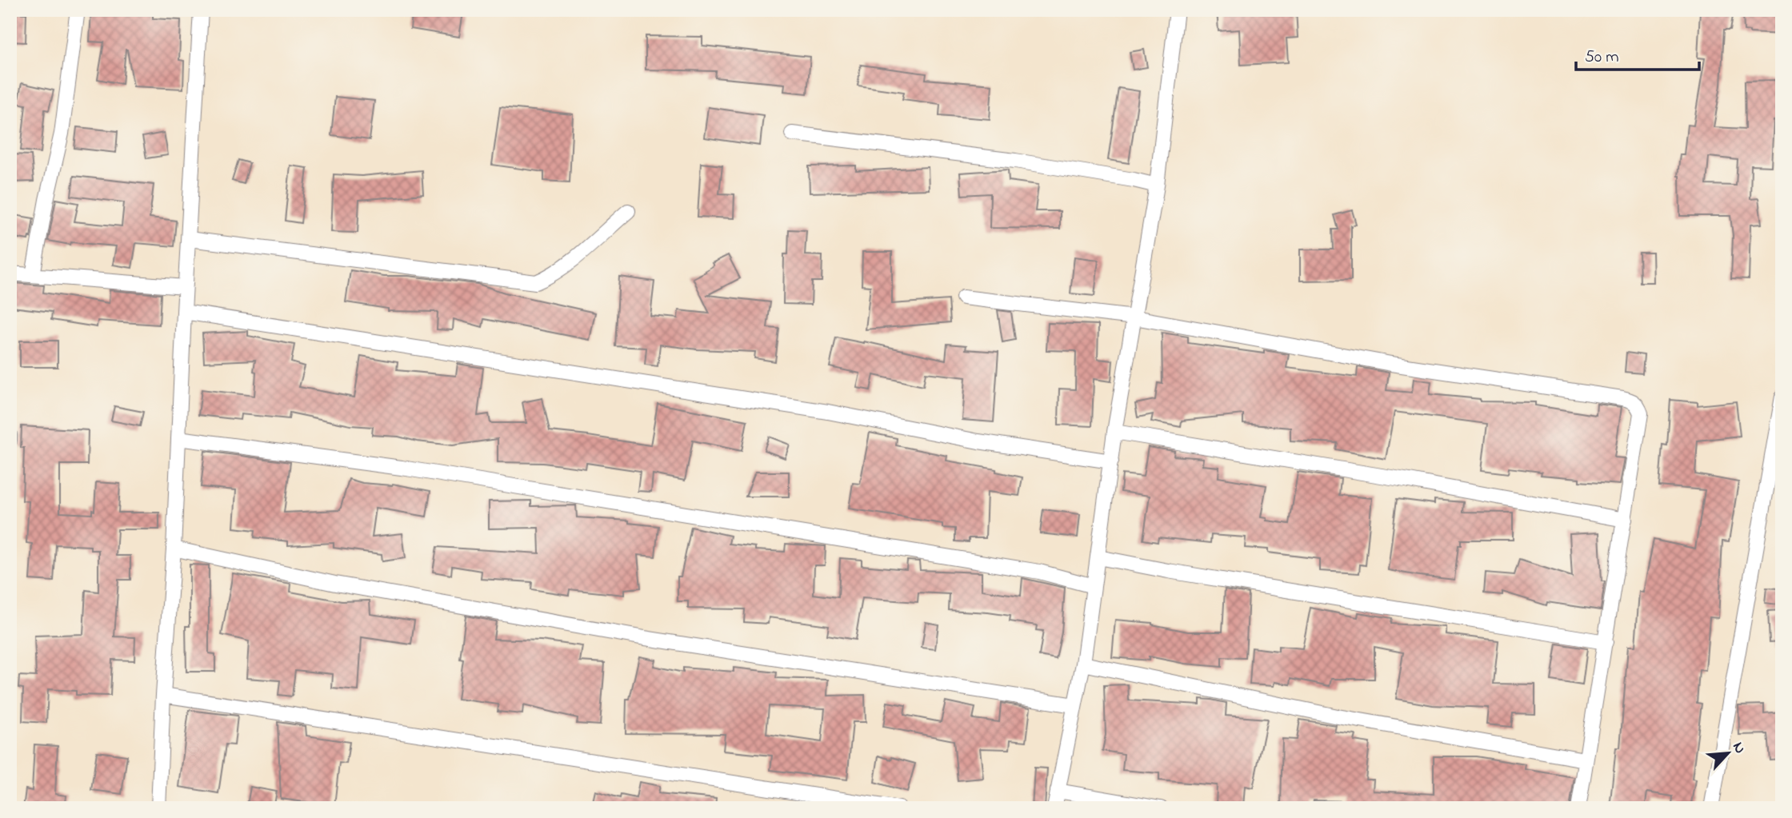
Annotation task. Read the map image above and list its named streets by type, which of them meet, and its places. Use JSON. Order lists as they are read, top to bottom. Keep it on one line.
{"scale_bar":"50 m","north":"top right"}
